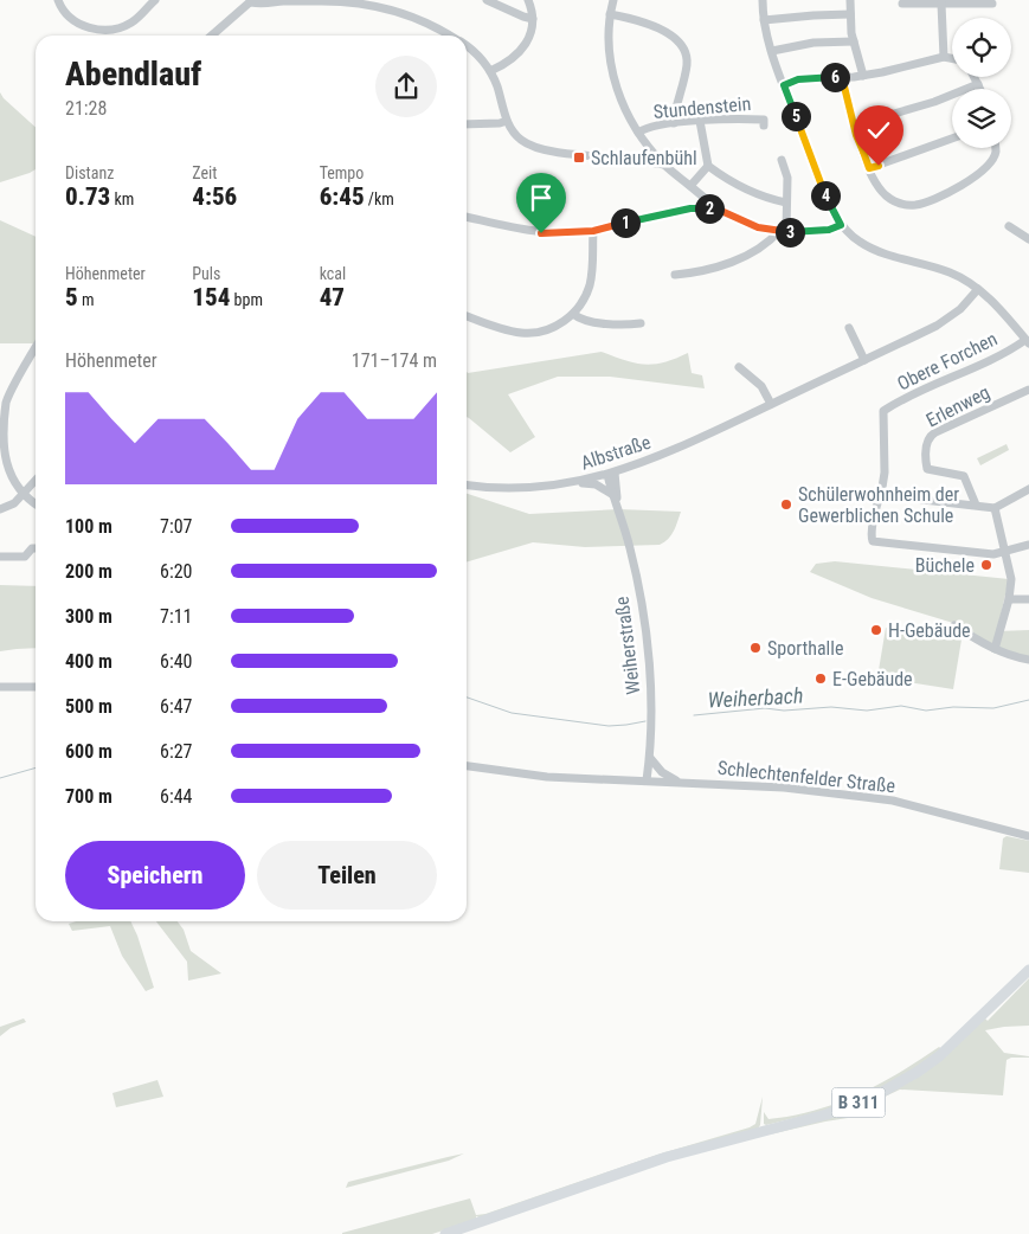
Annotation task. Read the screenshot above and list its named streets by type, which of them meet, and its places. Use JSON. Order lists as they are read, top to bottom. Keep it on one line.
{"streets":{"main road":["B 311"],"street":["Stundenstein","Obere Forchen","Erlenweg","Albstraße","Weiherstraße","Schlechtenfelder Straße"]},"crossings":[["Albstraße","Weiherstraße"],["Weiherstraße","Schlechtenfelder Straße"]],"water":["Weiherbach"],"places":{"transit":["Schlaufenbühl"],"other":["Schülerwohnheim der Gewerblichen Schule","Büchele","H-Gebäude","Sporthalle","E-Gebäude"]},"page":{"heading":["Abendlauf","21:28"],"pins":["6","5","4","2","1","3"],"stats":[["Distanz","0.73 km"],["Zeit","4:56"],["Tempo","6:45 /km"],["Höhenmeter","5 m"],["Puls","154 bpm"],["kcal","47"]],"chart":["Höhenmeter","171–174 m"],"list":[{"name":"100 m","note":"7:07"},{"name":"200 m","note":"6:20"},{"name":"300 m","note":"7:11"},{"name":"400 m","note":"6:40"},{"name":"500 m","note":"6:47"},{"name":"600 m","note":"6:27"},{"name":"700 m","note":"6:44"}],"buttons":["Speichern","Teilen"]}}
